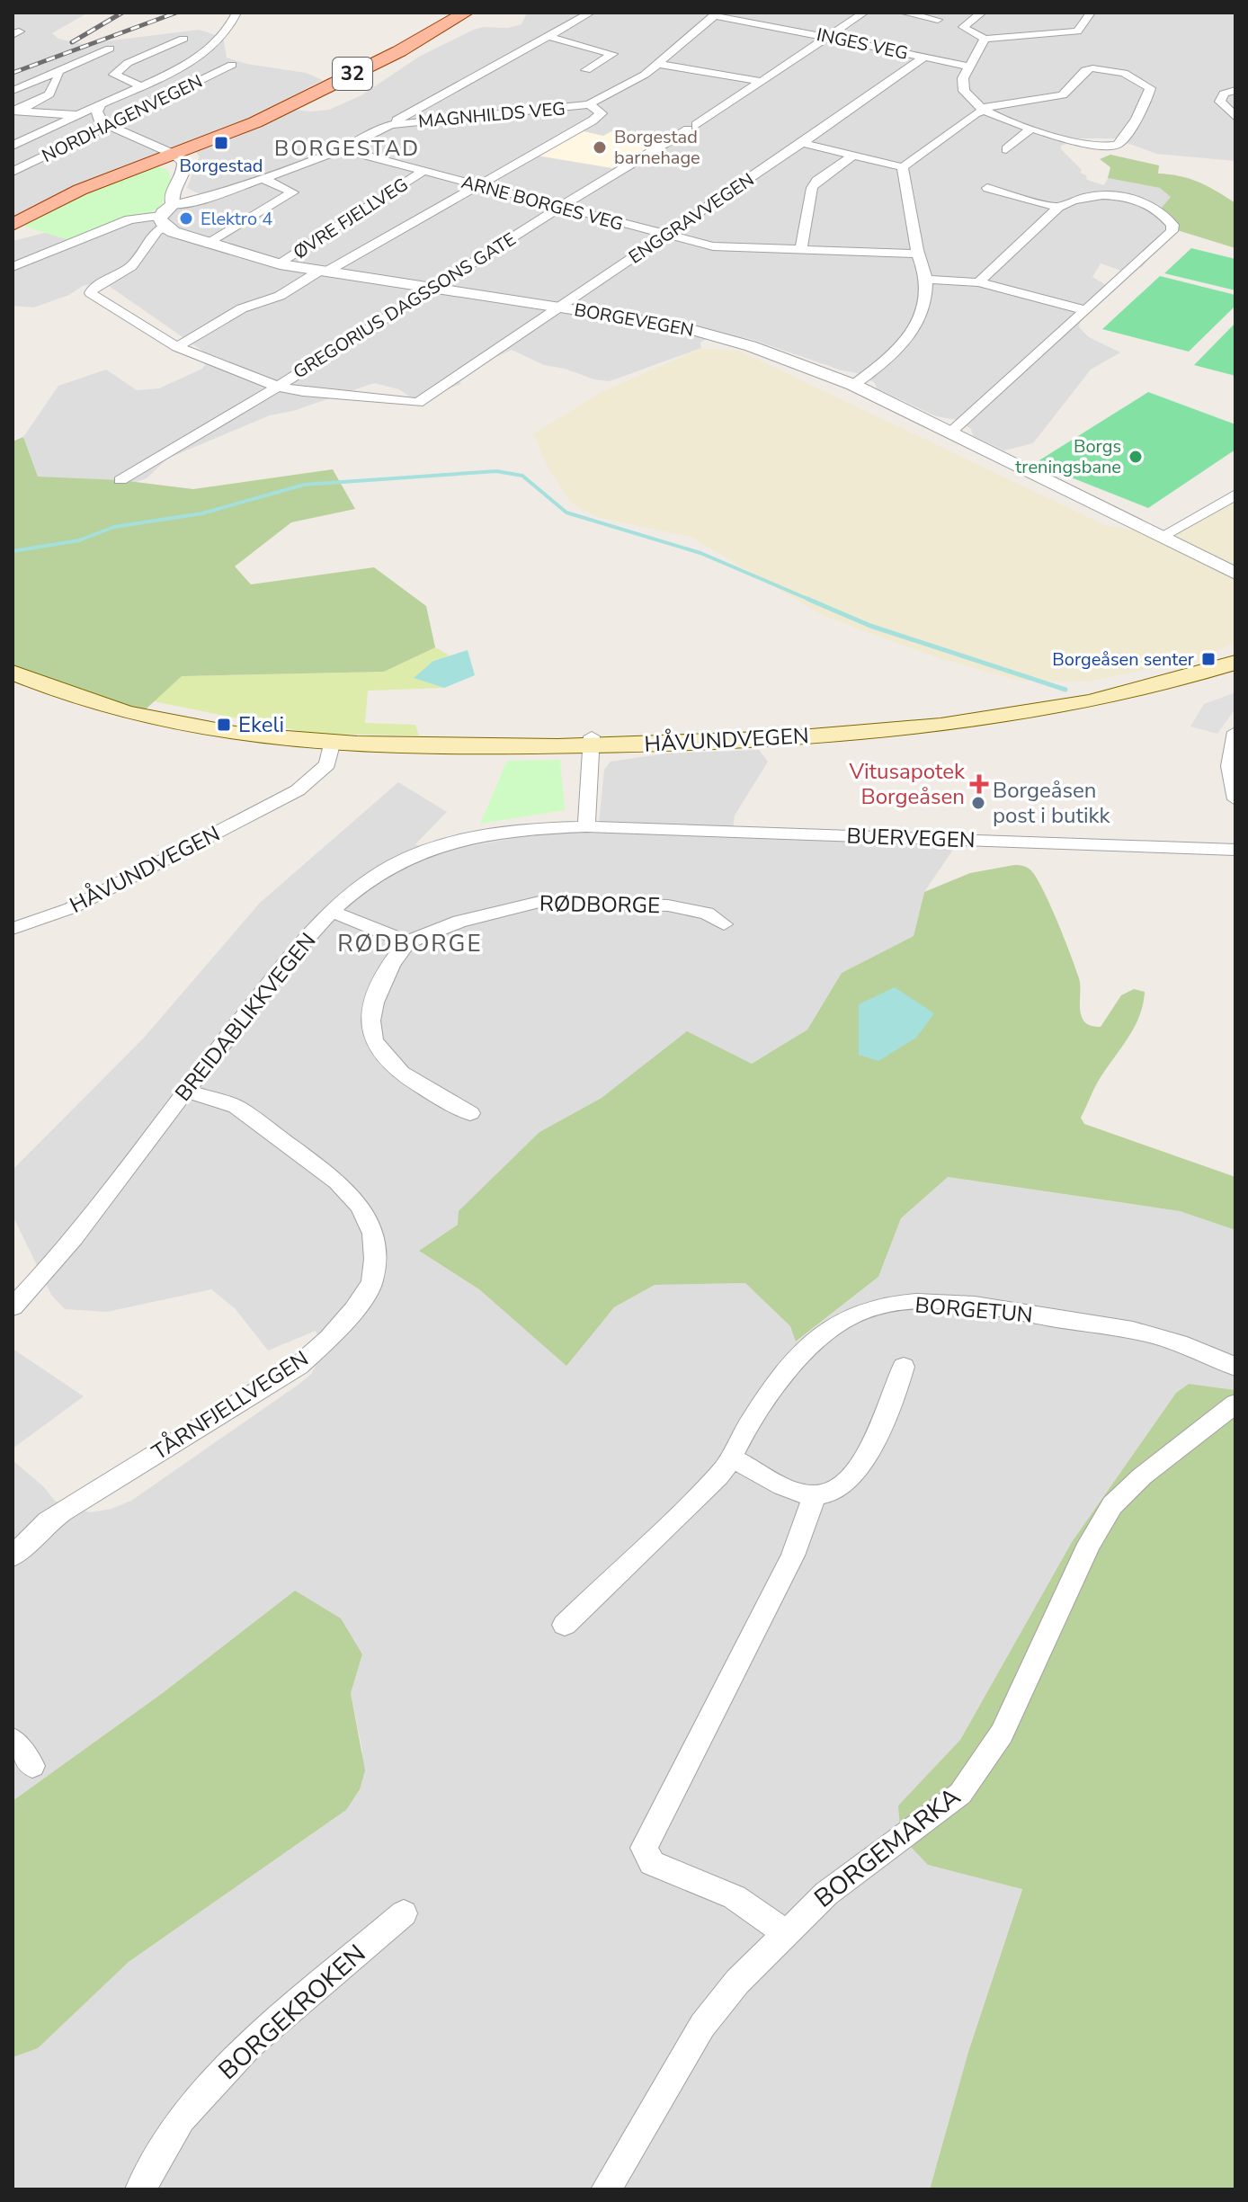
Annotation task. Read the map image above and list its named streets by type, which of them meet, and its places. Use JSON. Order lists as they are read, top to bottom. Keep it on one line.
{"streets":{"main road":["32","HÅVUNDVEGEN"],"street":["INGES VEG","MAGNHILDS VEG","NORDHAGENVEGEN","ARNE BORGES VEG","ØVRE FJELLVEG","ENGGRAVVEGEN","GREGORIUS DAGSSONS GATE","BORGEVEGEN","BUERVEGEN","RØDBORGE","BREIDABLIKKVEGEN","BORGETUN","TÅRNFJELLVEGEN","BORGEMARKA","BORGEKROKEN"]},"crossings":[["INGES VEG","ENGGRAVVEGEN"],["INGES VEG","GREGORIUS DAGSSONS GATE"],["MAGNHILDS VEG","ARNE BORGES VEG"],["MAGNHILDS VEG","BORGEVEGEN"],["ARNE BORGES VEG","ØVRE FJELLVEG"],["ARNE BORGES VEG","ENGGRAVVEGEN"],["ARNE BORGES VEG","GREGORIUS DAGSSONS GATE"],["ØVRE FJELLVEG","BORGEVEGEN"],["ENGGRAVVEGEN","GREGORIUS DAGSSONS GATE"],["ENGGRAVVEGEN","BORGEVEGEN"],["GREGORIUS DAGSSONS GATE","BORGEVEGEN"],["BUERVEGEN","BREIDABLIKKVEGEN"],["BREIDABLIKKVEGEN","TÅRNFJELLVEGEN"]],"districts":["BORGESTAD","RØDBORGE"],"places":{"transit":["Borgestad","Borgeåsen senter","Ekeli"],"other":["Borgestad barnehage","Elektro 4","Borgs treningsbane","Borgeåsen post i butikk"],"health":["Vitusapotek Borgeåsen"]}}
